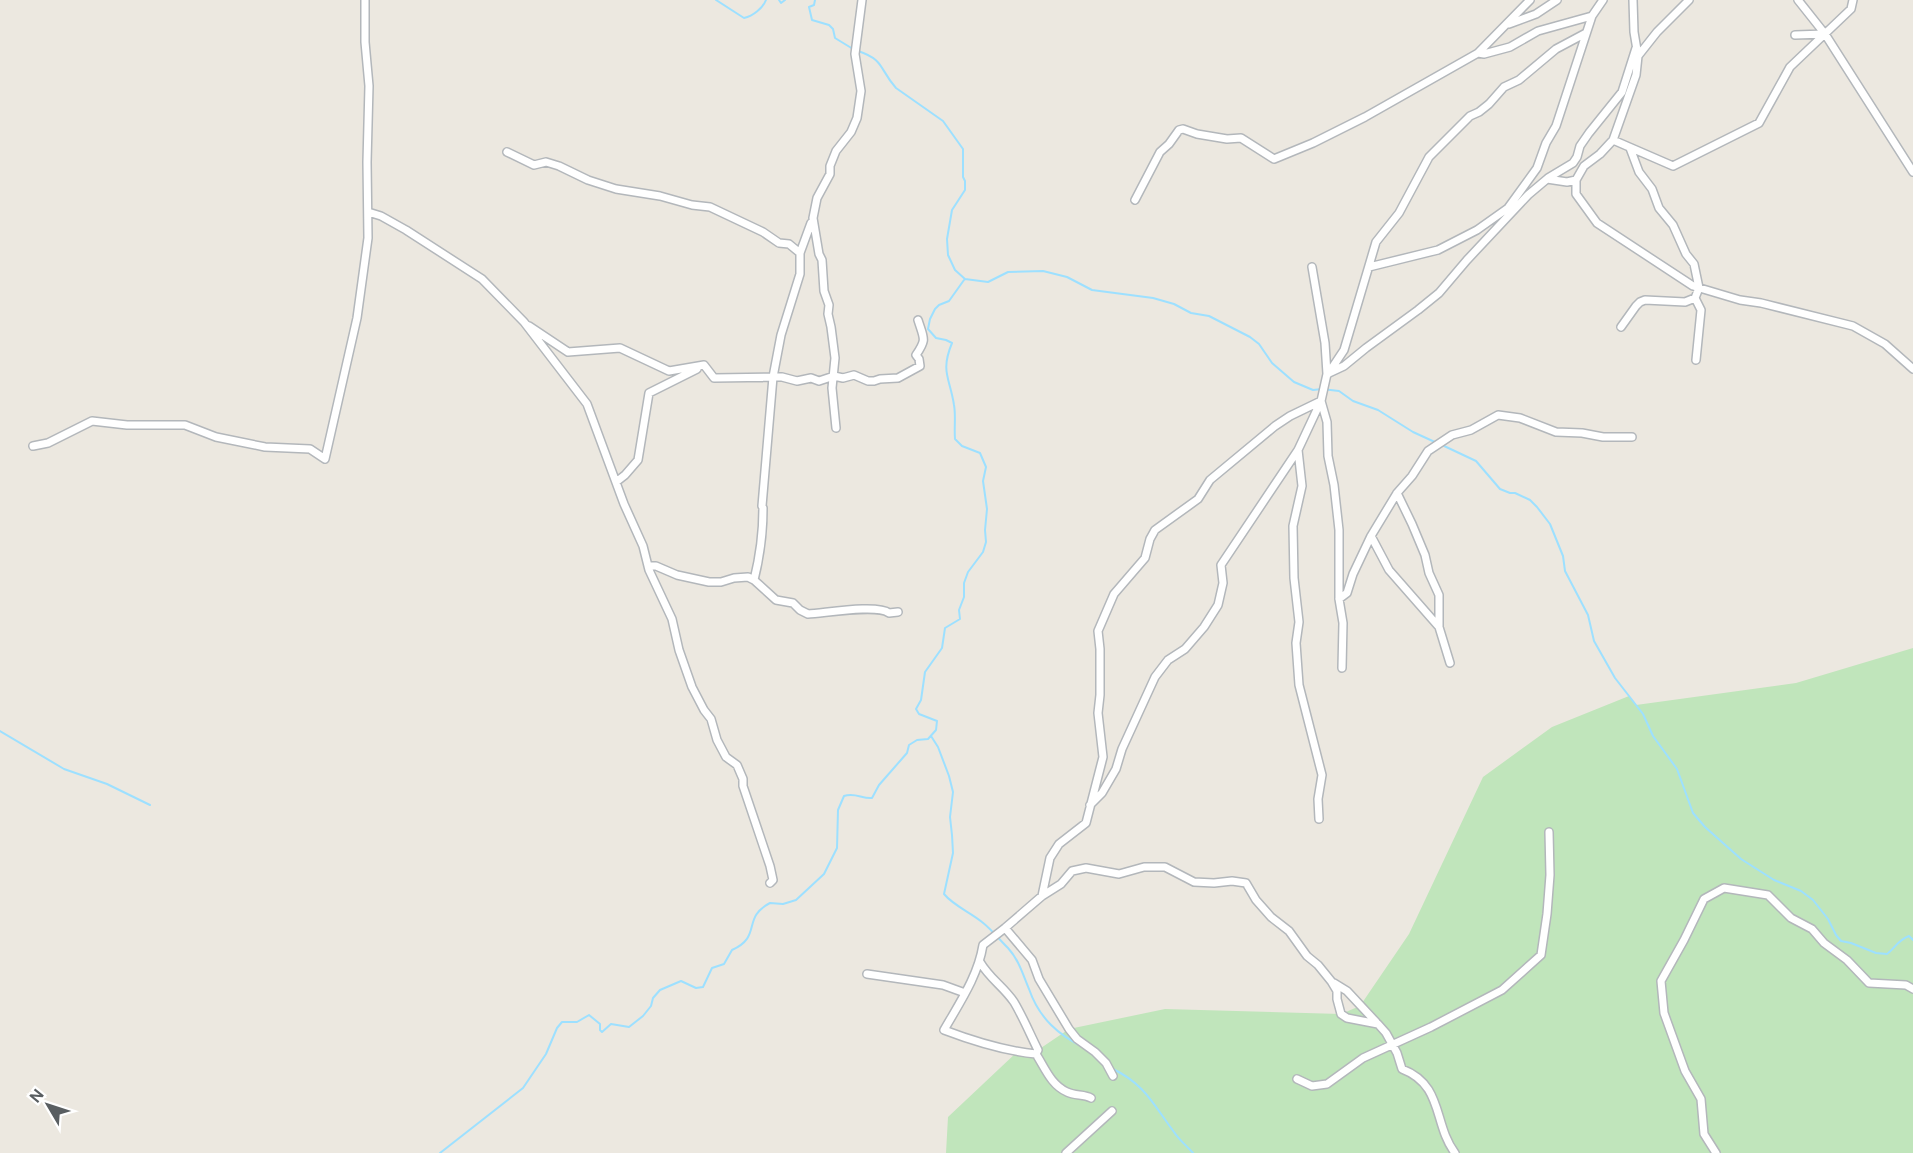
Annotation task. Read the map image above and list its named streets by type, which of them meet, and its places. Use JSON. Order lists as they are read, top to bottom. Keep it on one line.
{"north":"top left"}
